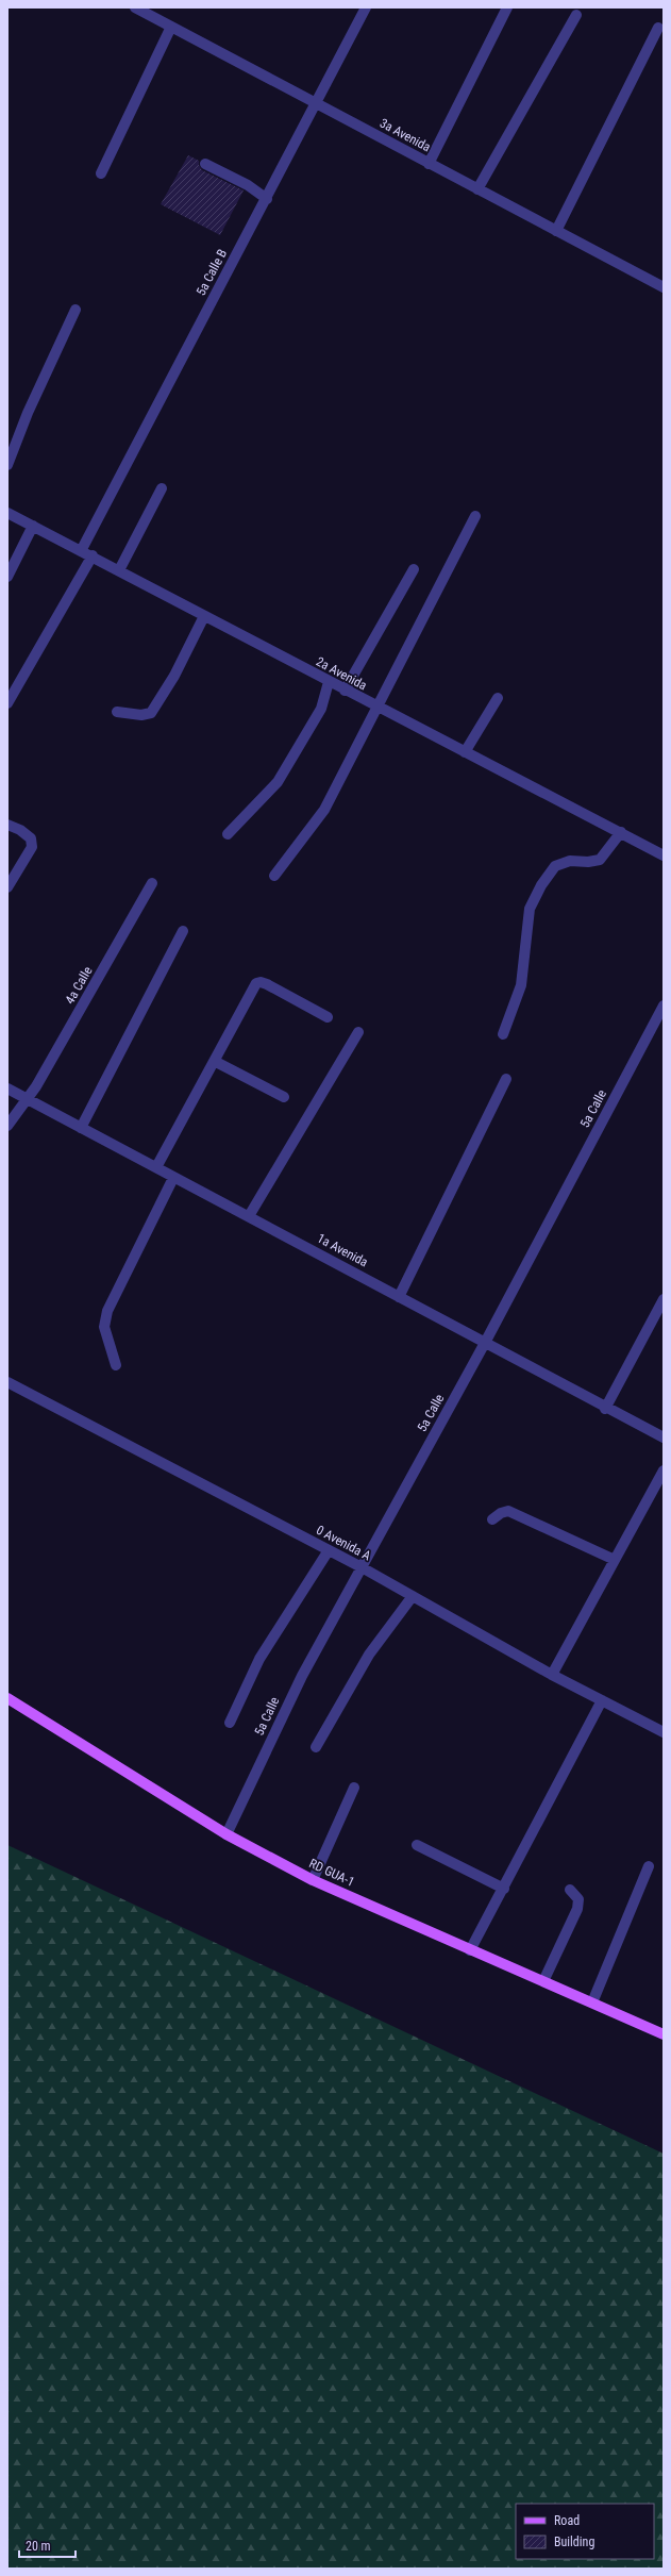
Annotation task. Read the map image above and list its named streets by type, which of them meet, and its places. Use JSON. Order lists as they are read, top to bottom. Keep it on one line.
{"streets":{"main road":["RD GUA-1"],"street":["3a Avenida","5a Calle B","2a Avenida","4a Calle","5a Calle","1a Avenida","0 Avenida A"]},"crossings":[["3a Avenida","5a Calle B"],["5a Calle B","2a Avenida"],["4a Calle","1a Avenida"],["5a Calle","1a Avenida"],["5a Calle","0 Avenida A"],["5a Calle","RD GUA-1"]],"legend":["Road","Building"],"scale_bar":"20 m"}
